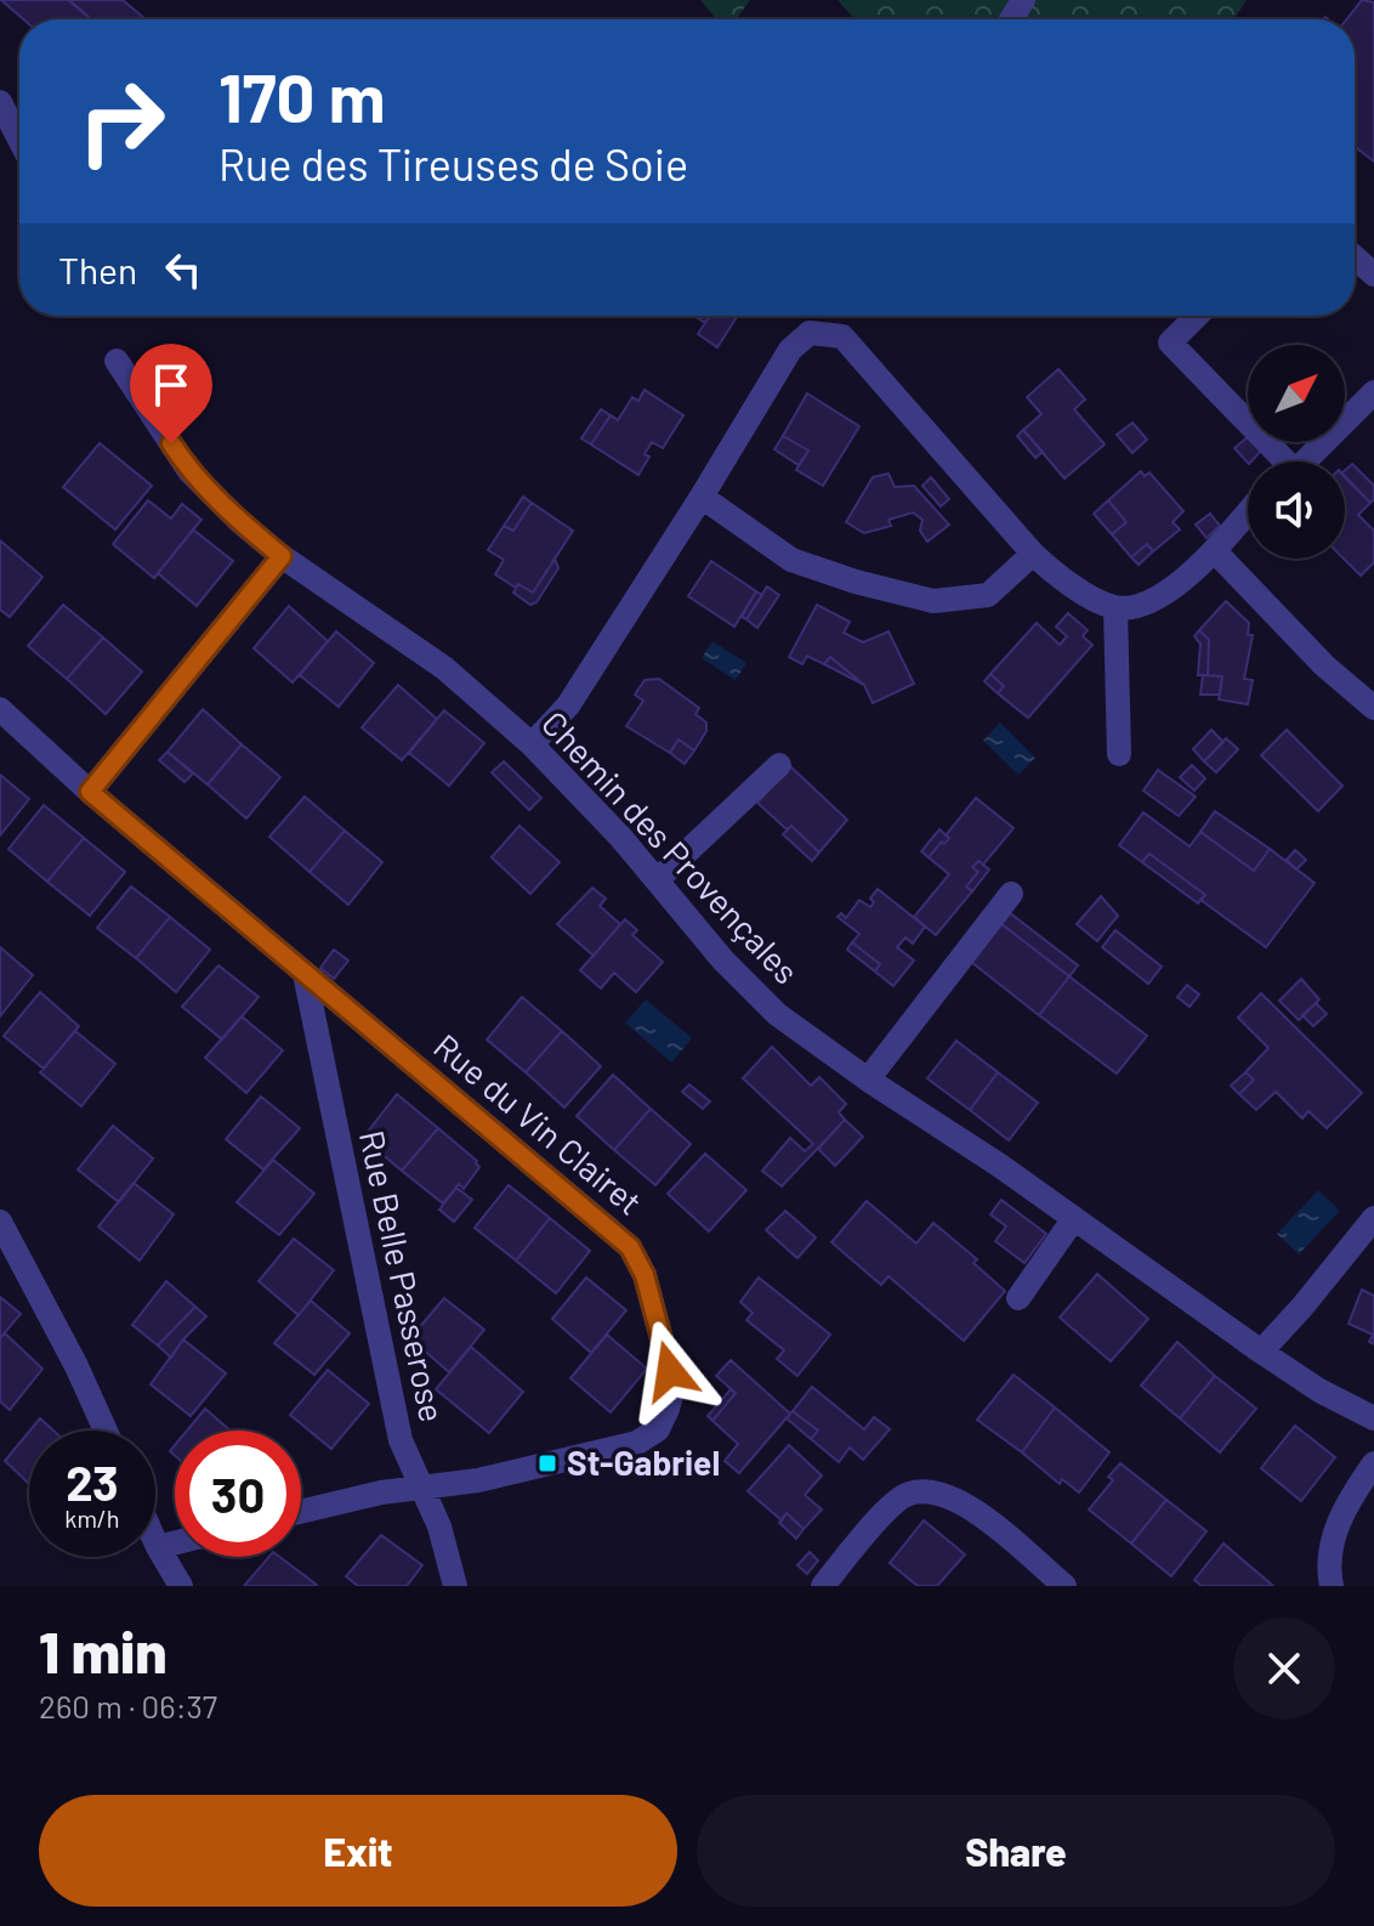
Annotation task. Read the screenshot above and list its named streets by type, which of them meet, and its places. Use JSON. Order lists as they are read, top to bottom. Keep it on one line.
{"streets":{"street":["Chemin des Provençales","Rue du Vin Clairet","Rue Belle Passerose"]},"crossings":[["Rue du Vin Clairet","Rue Belle Passerose"]],"places":{"transit":["St-Gabriel"]},"north":"top right","page":{"turn":["170 m","Rue des Tireuses de Soie"],"then":"Then","speed":"23 km/h","limit":"30","heading":["1 min","260 m · 06:37"],"buttons":["Exit","Share"]}}
